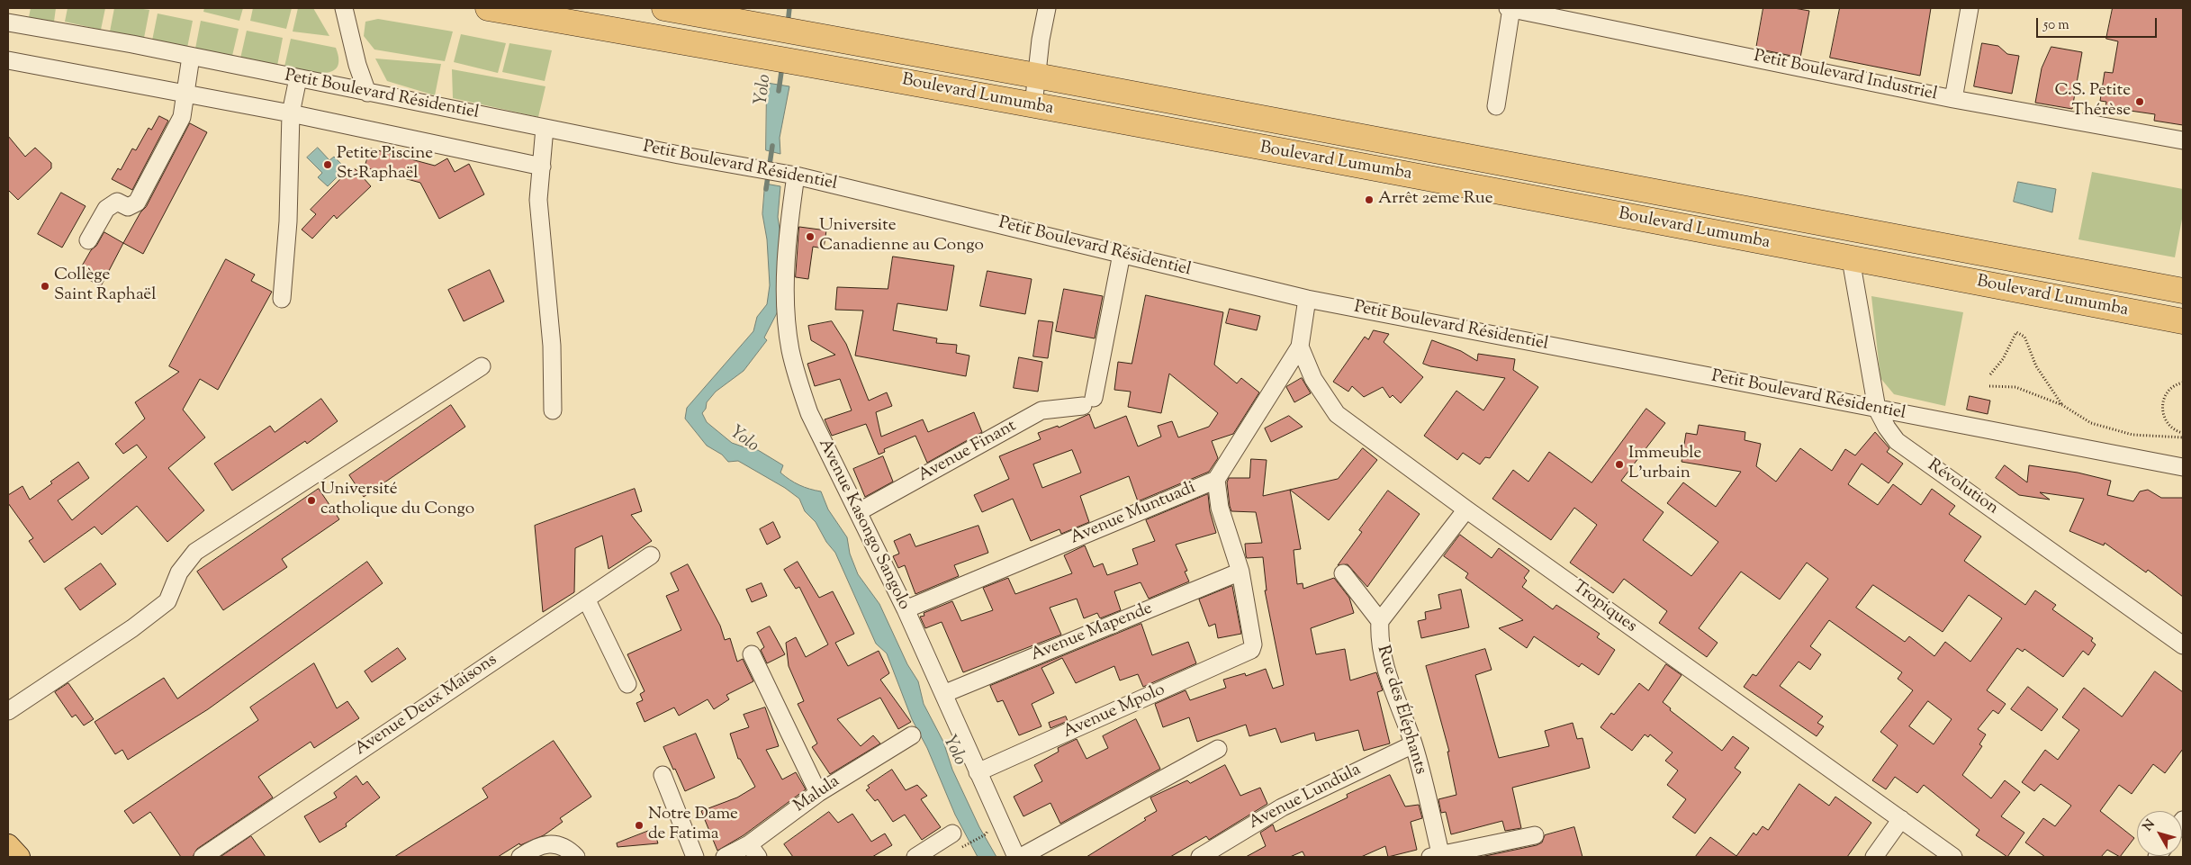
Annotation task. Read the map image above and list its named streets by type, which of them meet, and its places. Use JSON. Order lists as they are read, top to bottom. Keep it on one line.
{"streets":{"highway":["Boulevard Lumumba"],"street":["Petit Boulevard Industriel","Petit Boulevard Résidentiel","Avenue Finant","Révolution","Avenue Muntuadi","Avenue Kasongo Sangolo","Tropiques","Avenue Mapende","Avenue Deux Maisons","Rue des Éléphants","Avenue Mpolo","Malula","Avenue Lundula"]},"crossings":[["Petit Boulevard Résidentiel","Avenue Finant"],["Petit Boulevard Résidentiel","Révolution"],["Petit Boulevard Résidentiel","Avenue Kasongo Sangolo"],["Boulevard Lumumba","Révolution"],["Avenue Finant","Avenue Kasongo Sangolo"],["Avenue Muntuadi","Avenue Kasongo Sangolo"],["Avenue Muntuadi","Tropiques"],["Avenue Kasongo Sangolo","Avenue Mapende"],["Avenue Kasongo Sangolo","Avenue Mpolo"],["Tropiques","Rue des Éléphants"],["Avenue Mapende","Avenue Mpolo"],["Rue des Éléphants","Avenue Lundula"]],"water":["Yolo"],"places":["C.S. Petite Thérèse","Petite Piscine St-Raphaël","Arrêt 2eme Rue","Universite Canadienne au Congo","Collège Saint Raphaël","Immeuble L'urbain","Université catholique du Congo","Notre Dame de Fatima"],"scale_bar":"50 m","north":"top left"}
